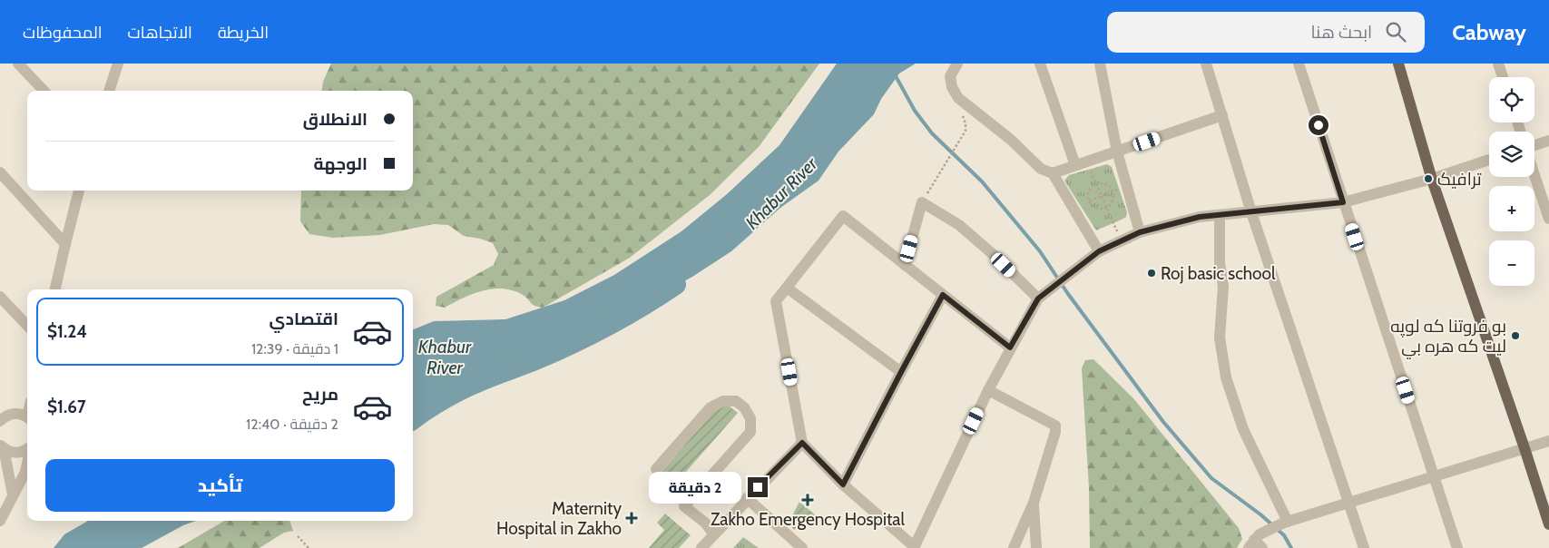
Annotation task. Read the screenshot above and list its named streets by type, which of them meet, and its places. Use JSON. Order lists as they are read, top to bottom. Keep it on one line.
{"water":["Khabur River"],"places":{"other":["ترافیک","Roj basic school","بو فروتنا كه لوپه ليت كه هره بي"],"health":["Zakho Emergency Hospital","Maternity Hospital in Zakho"]},"page":{"header":"Cabway","search":"ابحث هنا","nav":["الخريطة","الاتجاهات","المحفوظات"],"map_buttons":["+","−"],"banner":["الانطلاق","الوجهة"],"list":[{"name":"اقتصادي","note":"1 دقيقة · 12:39","value":"$1.24"},{"name":"مريح","note":"2 دقيقة · 12:40","value":"$1.67"}],"buttons":"تأكيد","bubble":"2 دقيقة"}}
